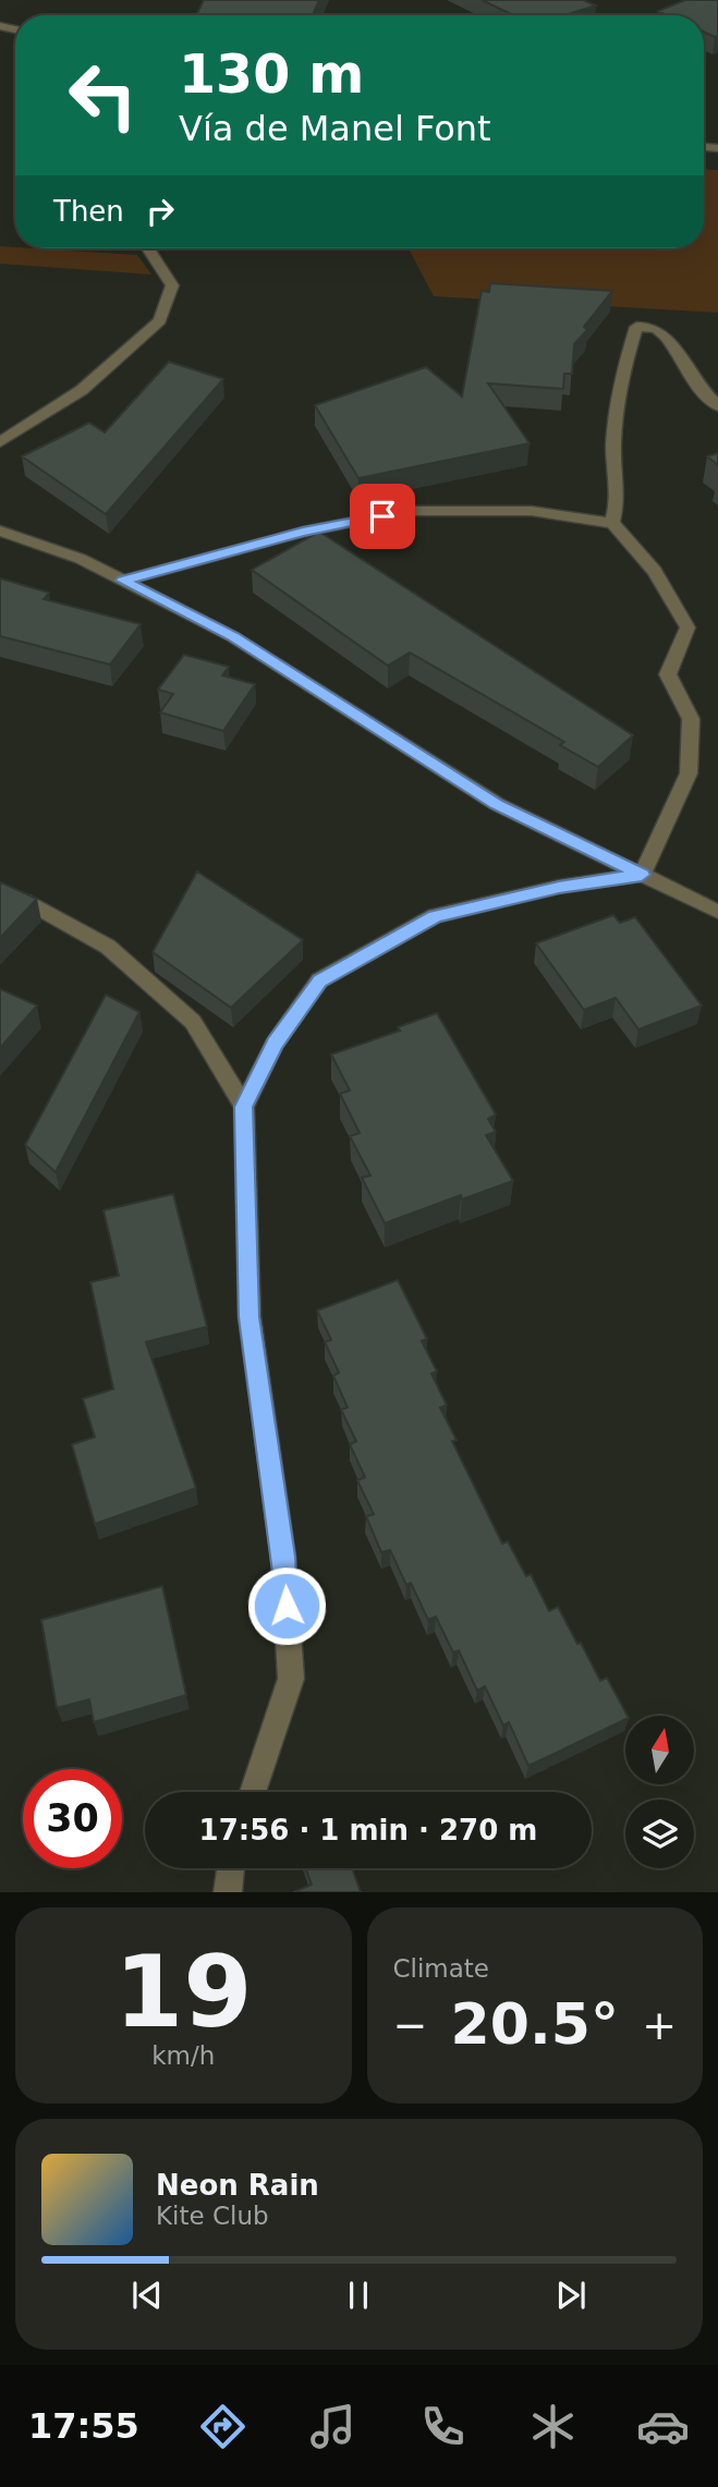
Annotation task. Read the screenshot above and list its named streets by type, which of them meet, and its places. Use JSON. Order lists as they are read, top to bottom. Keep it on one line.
{"north":"top","page":{"turn":["130 m","Vía de Manel Font"],"then":"Then","limit":"30","trip":"17:56 · 1 min · 270 m","tile":[["19","km/h"],"Climate"],"heat":["−","20.5°","+"],"song":["Neon Rain","Kite Club"],"tabs":"17:55"}}
